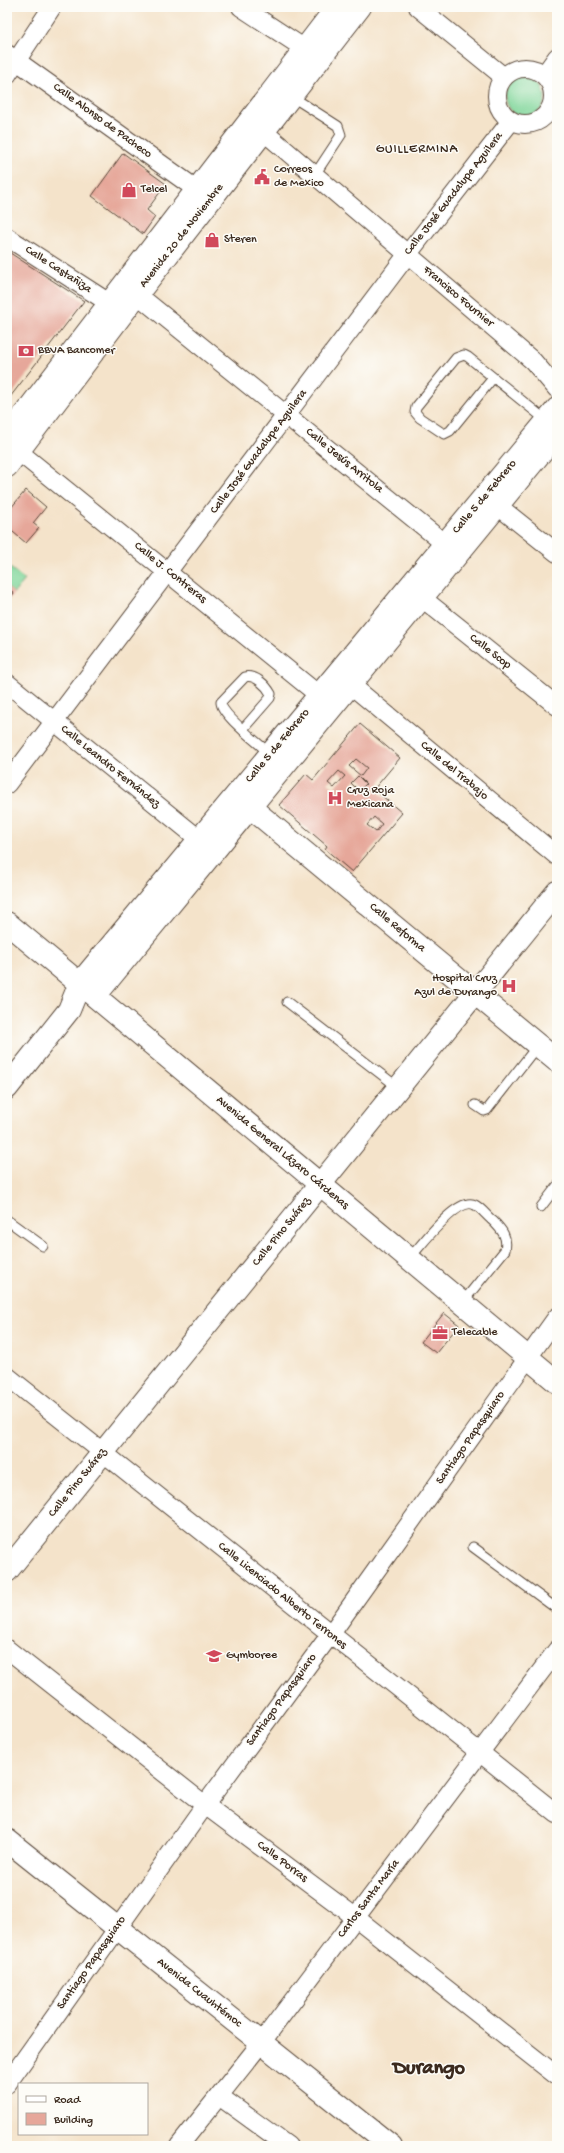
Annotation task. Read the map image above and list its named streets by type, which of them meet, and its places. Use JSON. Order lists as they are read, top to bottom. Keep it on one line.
{"streets":{"street":["Calle Alonso de Pacheco","Calle José Guadalupe Aguilera","Avenida 20 de Noviembre","Calle Castañiza","Francisco Fournier","Calle Jesús Arritola","Calle 5 de Febrero","Calle J. Contreras","Calle Scop","Calle Leandro Fernández","Calle del Trabajo","Calle Reforma","Avenida General Lázaro Cárdenas","Calle Pino Suárez","Santiago Papasquiaro","Calle Licenciado Alberto Terrones","Calle Porras","Carlos Santa María","Avenida Cuauhtémoc"]},"crossings":[["Calle Alonso de Pacheco","Avenida 20 de Noviembre"],["Calle José Guadalupe Aguilera","Francisco Fournier"],["Calle José Guadalupe Aguilera","Calle Jesús Arritola"],["Calle José Guadalupe Aguilera","Calle J. Contreras"],["Calle José Guadalupe Aguilera","Calle Leandro Fernández"],["Avenida 20 de Noviembre","Calle Castañiza"],["Avenida 20 de Noviembre","Francisco Fournier"],["Avenida 20 de Noviembre","Calle Jesús Arritola"],["Avenida 20 de Noviembre","Calle J. Contreras"],["Calle Jesús Arritola","Calle 5 de Febrero"],["Calle 5 de Febrero","Calle J. Contreras"],["Calle 5 de Febrero","Calle Scop"],["Calle 5 de Febrero","Calle Leandro Fernández"],["Calle 5 de Febrero","Calle del Trabajo"],["Calle 5 de Febrero","Calle Reforma"],["Calle 5 de Febrero","Avenida General Lázaro Cárdenas"],["Calle Reforma","Calle Pino Suárez"],["Avenida General Lázaro Cárdenas","Calle Pino Suárez"],["Avenida General Lázaro Cárdenas","Santiago Papasquiaro"],["Calle Pino Suárez","Calle Licenciado Alberto Terrones"],["Santiago Papasquiaro","Calle Licenciado Alberto Terrones"],["Santiago Papasquiaro","Calle Porras"],["Santiago Papasquiaro","Avenida Cuauhtémoc"],["Calle Licenciado Alberto Terrones","Carlos Santa María"],["Calle Porras","Carlos Santa María"],["Carlos Santa María","Avenida Cuauhtémoc"]],"districts":["GUILLERMINA","Durango"],"places":{"public building":["Correos de Mexico"],"shop":["Telcel","Steren"],"bank":["BBVA Bancomer"],"hospital":["Cruz Roja Mexicana","Hospital Cruz Azul de Durango"],"office":["Telecable"],"school or university":["Gymboree"]},"legend":["Road","Building"]}
